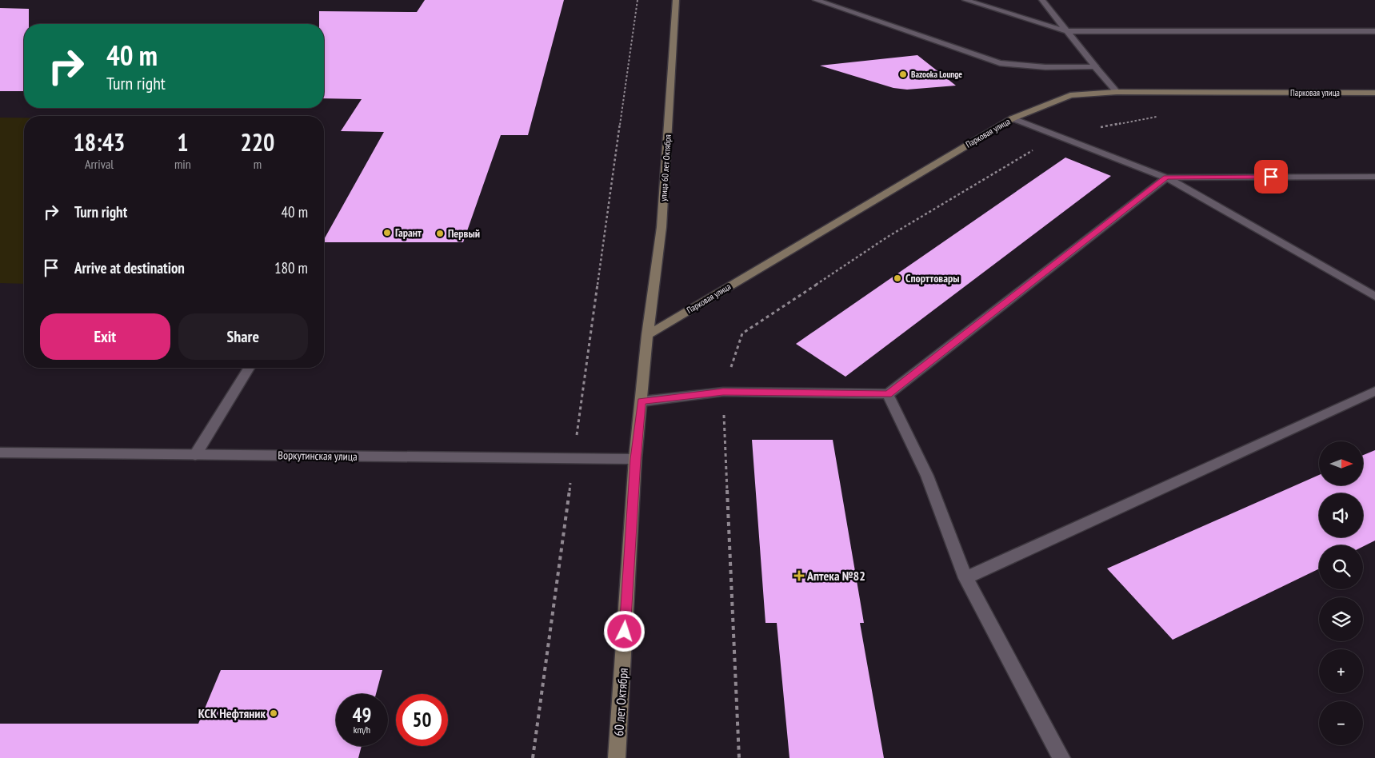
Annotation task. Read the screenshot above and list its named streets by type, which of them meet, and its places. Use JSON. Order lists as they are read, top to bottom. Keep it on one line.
{"streets":{"main road":["Парковая улица","улица 60 лет Октября","60 лет Октября"],"street":["Воркутинская улица"]},"crossings":[["Парковая улица","улица 60 лет Октября"],["Парковая улица","60 лет Октября"],["улица 60 лет Октября","60 лет Октября"],["Воркутинская улица","60 лет Октября"]],"places":{"other":["Bazooka Lounge","Гарант","Первый","Спорттовары","КСК Нефтяник"],"health":["Аптека №82"]},"north":"right","page":{"turn":["40 m","Turn right"],"eta":["18:43","Arrival","1","min","220","m"],"list":[{"name":"Turn right","value":"40 m"},{"name":"Arrive at destination","value":"180 m"}],"buttons":["Exit","Share"],"map_buttons":["+","−"],"speed":"49 km/h","limit":"50"}}
